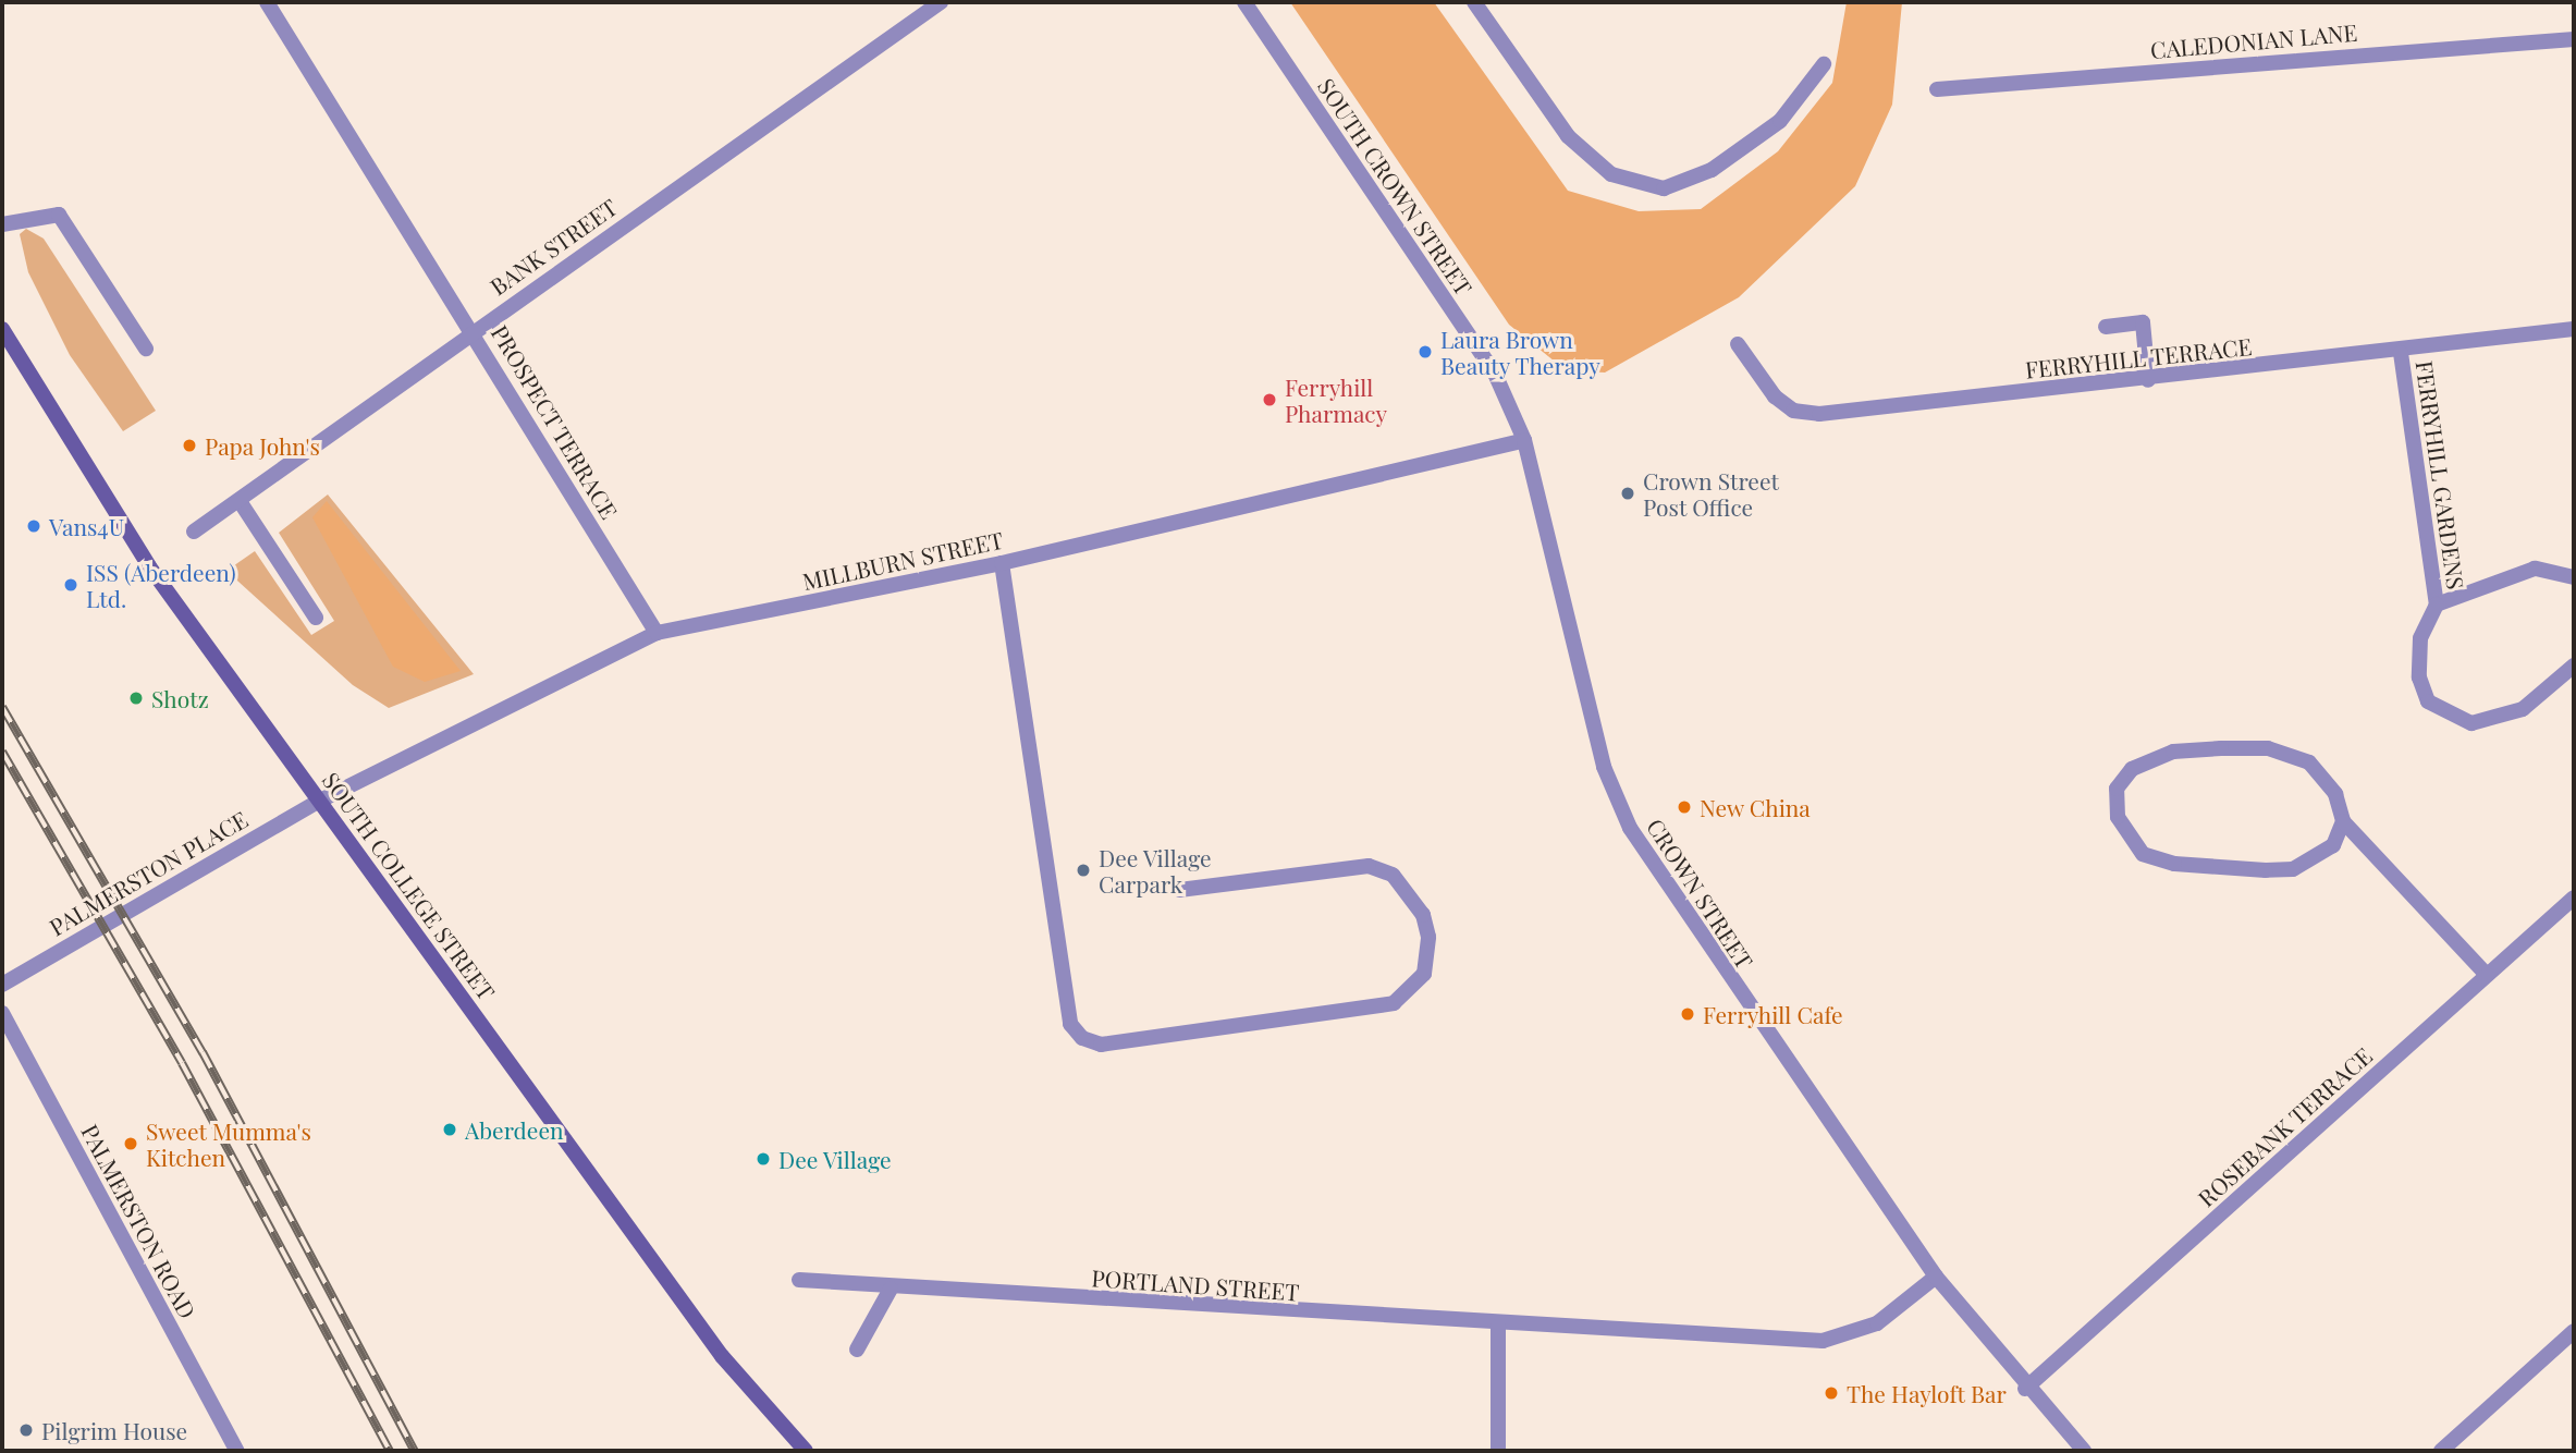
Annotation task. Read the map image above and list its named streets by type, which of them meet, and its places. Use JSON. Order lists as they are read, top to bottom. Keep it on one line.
{"streets":{"main road":["SOUTH COLLEGE STREET"],"street":["CALEDONIAN LANE","SOUTH CROWN STREET","BANK STREET","FERRYHILL TERRACE","PROSPECT TERRACE","FERRYHILL GARDENS","MILLBURN STREET","PALMERSTON PLACE","CROWN STREET","ROSEBANK TERRACE","PALMERSTON ROAD","PORTLAND STREET"]},"crossings":[["SOUTH CROWN STREET","MILLBURN STREET"],["SOUTH CROWN STREET","CROWN STREET"],["BANK STREET","PROSPECT TERRACE"],["FERRYHILL TERRACE","FERRYHILL GARDENS"],["PROSPECT TERRACE","MILLBURN STREET"],["MILLBURN STREET","PALMERSTON PLACE"],["MILLBURN STREET","SOUTH COLLEGE STREET"],["MILLBURN STREET","CROWN STREET"],["PALMERSTON PLACE","SOUTH COLLEGE STREET"],["CROWN STREET","ROSEBANK TERRACE"],["CROWN STREET","PORTLAND STREET"]],"places":["Laura Brown Beauty Therapy","Ferryhill Pharmacy","Papa John's","Crown Street Post Office","Vans4U","ISS (Aberdeen) Ltd.","Shotz","New China","Dee Village Carpark","Ferryhill Cafe","Aberdeen","Sweet Mumma's Kitchen","Dee Village","The Hayloft Bar","Pilgrim House"]}
